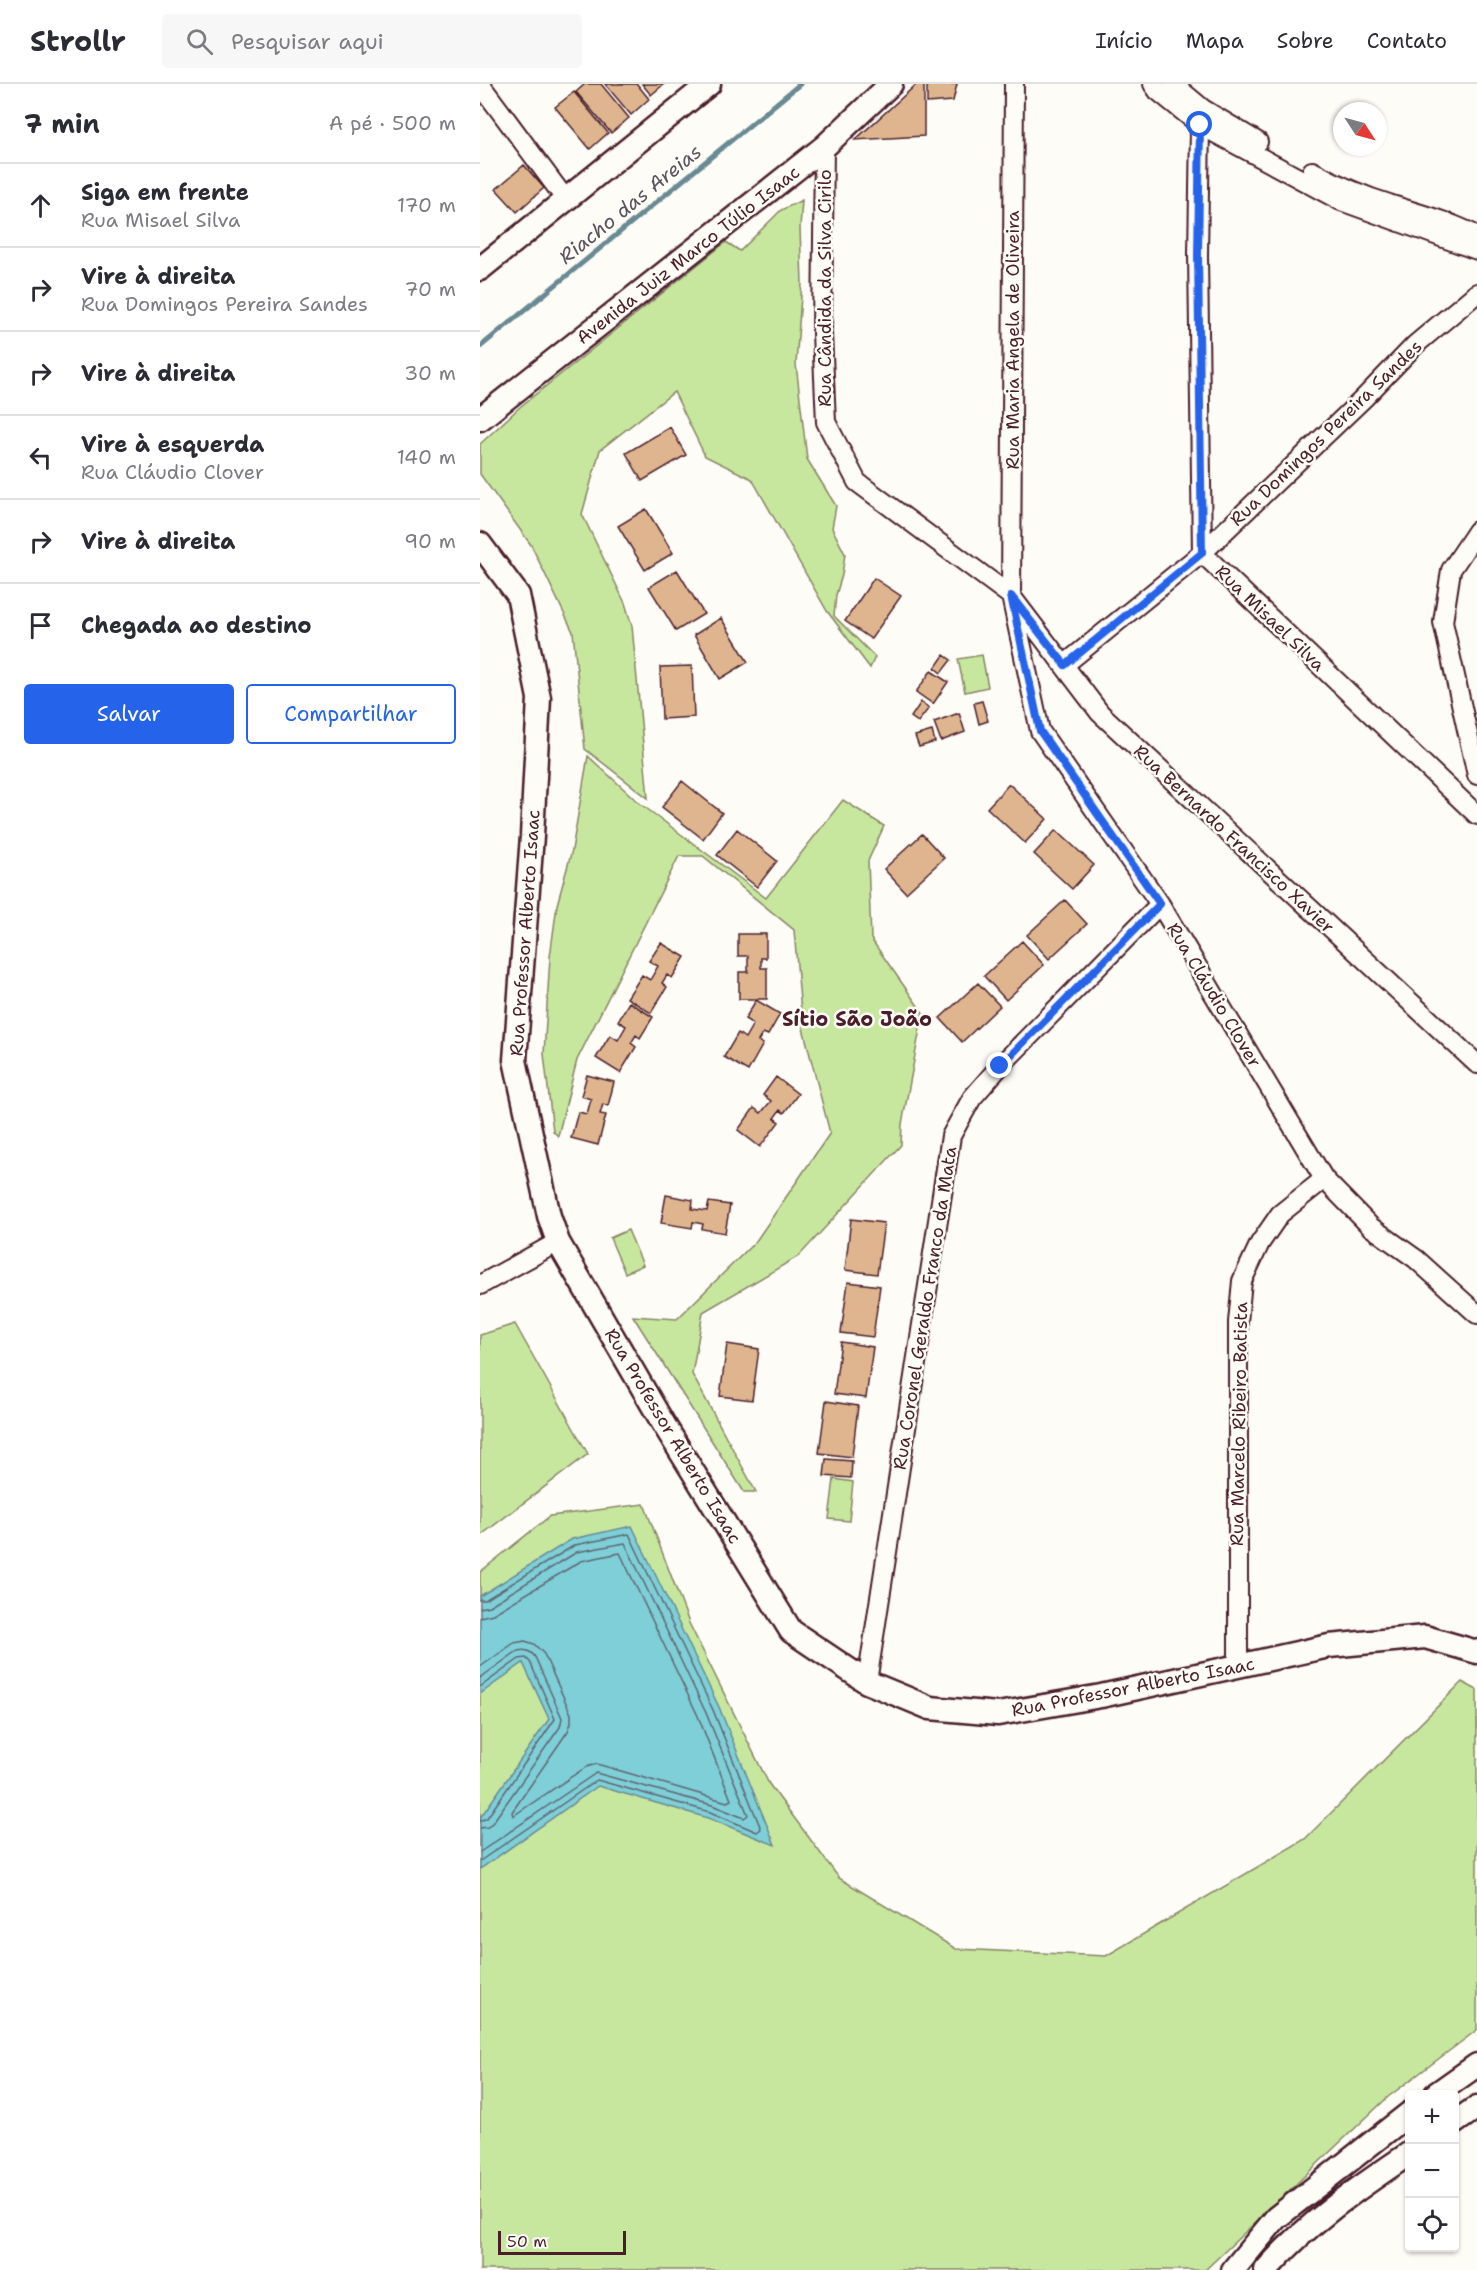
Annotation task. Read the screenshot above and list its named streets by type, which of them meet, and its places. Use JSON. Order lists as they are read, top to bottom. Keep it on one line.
{"streets":{"main road":["Avenida Juiz Marco Túlio Isaac","Rua Professor Alberto Isaac"],"street":["Rua Cândida da Silva Cirilo","Rua Maria Angela de Oliveira","Rua Domingos Pereira Sandes","Rua Misael Silva","Rua Bernardo Francisco Xavier","Rua Cláudio Clover","Rua Coronel Geraldo Franco da Mata","Rua Marcelo Ribeiro Batista"]},"crossings":[["Avenida Juiz Marco Túlio Isaac","Rua Cândida da Silva Cirilo"],["Rua Cândida da Silva Cirilo","Rua Maria Angela de Oliveira"],["Rua Cândida da Silva Cirilo","Rua Bernardo Francisco Xavier"],["Rua Cândida da Silva Cirilo","Rua Cláudio Clover"],["Rua Maria Angela de Oliveira","Rua Bernardo Francisco Xavier"],["Rua Maria Angela de Oliveira","Rua Cláudio Clover"],["Rua Domingos Pereira Sandes","Rua Misael Silva"],["Rua Domingos Pereira Sandes","Rua Bernardo Francisco Xavier"],["Rua Bernardo Francisco Xavier","Rua Cláudio Clover"],["Rua Professor Alberto Isaac","Rua Coronel Geraldo Franco da Mata"],["Rua Professor Alberto Isaac","Rua Marcelo Ribeiro Batista"],["Rua Cláudio Clover","Rua Coronel Geraldo Franco da Mata"],["Rua Cláudio Clover","Rua Marcelo Ribeiro Batista"]],"districts":["Sítio São João"],"water":["Riacho das Areias"],"scale_bar":"50 m","north":"bottom right","page":{"header":"Strollr","search":"Pesquisar aqui","nav":["Início","Mapa","Sobre","Contato"],"heading":["7 min","A pé · 500 m"],"list":[["Siga em frente","Rua Misael Silva","170 m"],["Vire à direita","Rua Domingos Pereira Sandes","70 m"],["Vire à direita","30 m"],["Vire à esquerda","Rua Cláudio Clover","140 m"],["Vire à direita","90 m"],"Chegada ao destino"],"buttons":["Salvar","Compartilhar"],"map_buttons":["+","−"],"scale":"50 m"}}
